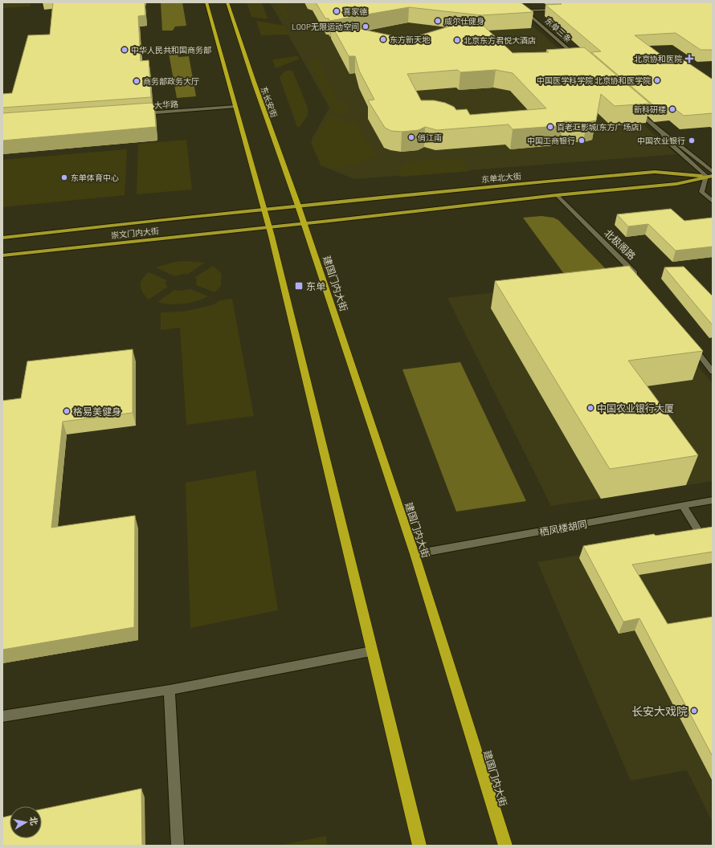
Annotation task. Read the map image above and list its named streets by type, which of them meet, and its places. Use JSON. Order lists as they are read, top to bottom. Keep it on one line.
{"streets":{"highway":["东长安街","建国门内大街"],"main road":["东单北大街","崇文门内大街"],"street":["东单三条","大华路","北极阁路","栖凤楼胡同"]},"crossings":[["东长安街","东单北大街"],["东长安街","崇文门内大街"],["东长安街","建国门内大街"],["东单北大街","崇文门内大街"],["东单北大街","北极阁路"],["东单北大街","建国门内大街"],["崇文门内大街","建国门内大街"],["建国门内大街","栖凤楼胡同"]],"places":{"other":["喜家德","威尔仕健身","LOOP无限运动空间","东方新天地","北京东方君悦大酒店","中华人民共和国商务部","中国医学科学院 北京协和医学院","商务部政务大厅","新科研楼","百老汇影城(东方广场店)","俏江南","中国工商银行","中国农业银行","东单体育中心","中国农业银行大厦","格易美健身","长安大戏院"],"health":["北京协和医院"],"transit":["东单"]},"north":"right"}
